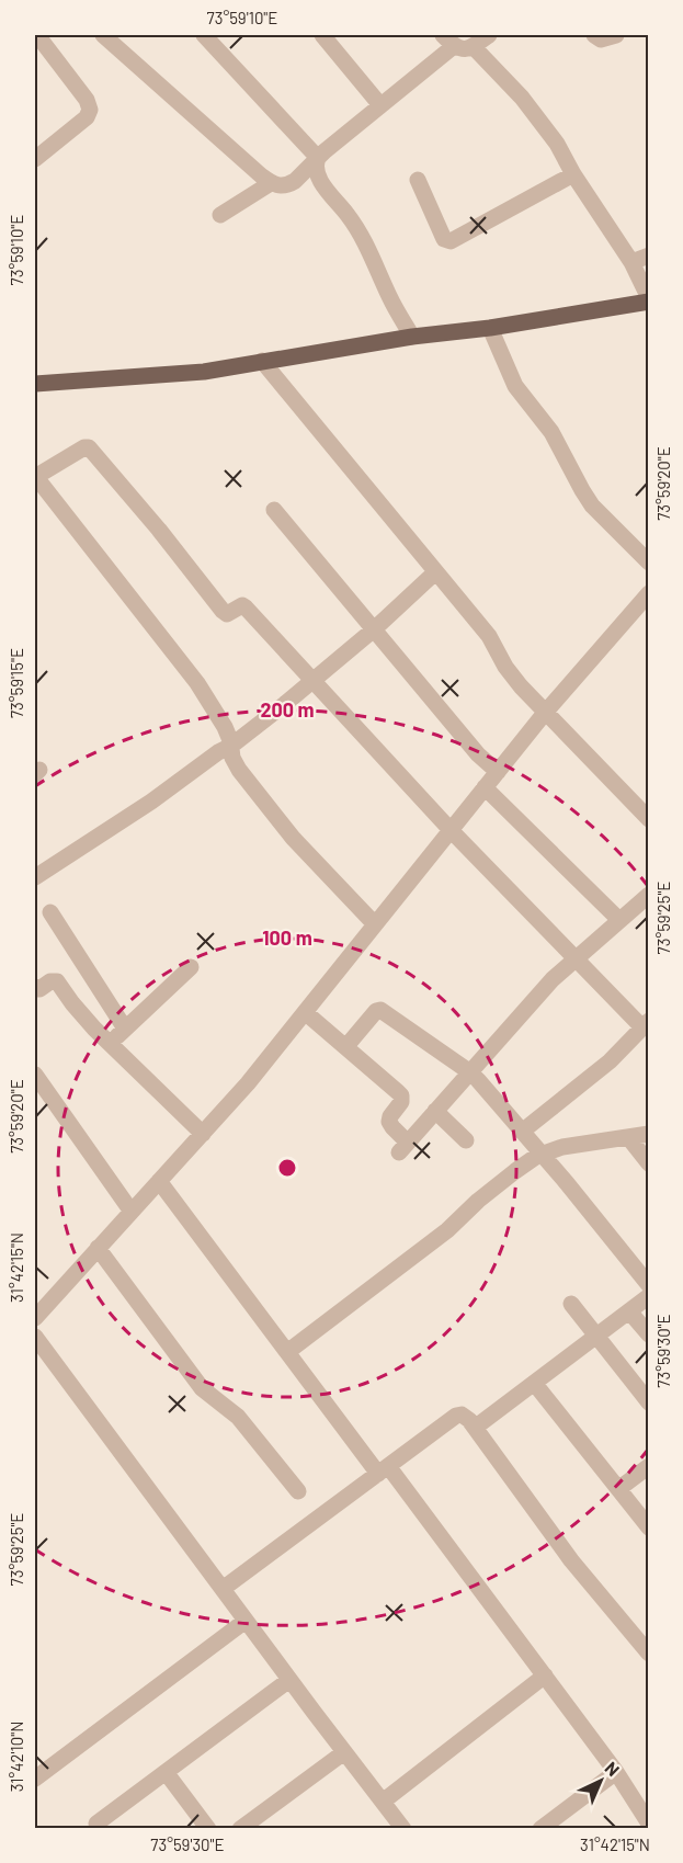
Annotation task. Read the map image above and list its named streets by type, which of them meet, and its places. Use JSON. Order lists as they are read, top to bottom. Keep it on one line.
{"north":"top right","coordinates":["73°59'10\"E","73°59'20\"E","73°59'15\"E","73°59'25\"E","31°42'15\"N","73°59'30\"E","31°42'10\"N"],"rings":["200 m","100 m"]}
